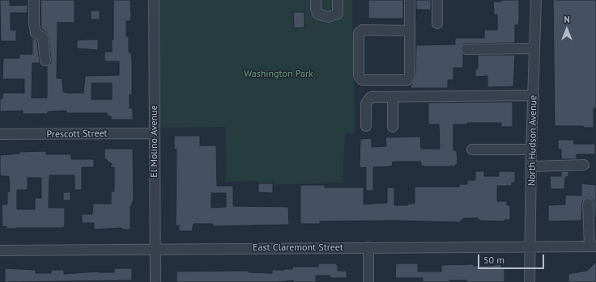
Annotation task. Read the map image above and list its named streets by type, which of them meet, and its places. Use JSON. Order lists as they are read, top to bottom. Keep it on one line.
{"streets":{"street":["Prescott Street","North Hudson Avenue","El Molino Avenue","East Claremont Street"]},"crossings":[["Prescott Street","El Molino Avenue"],["North Hudson Avenue","East Claremont Street"],["El Molino Avenue","East Claremont Street"]],"parks":["Washington Park"],"scale_bar":"50 m","north":"top"}
